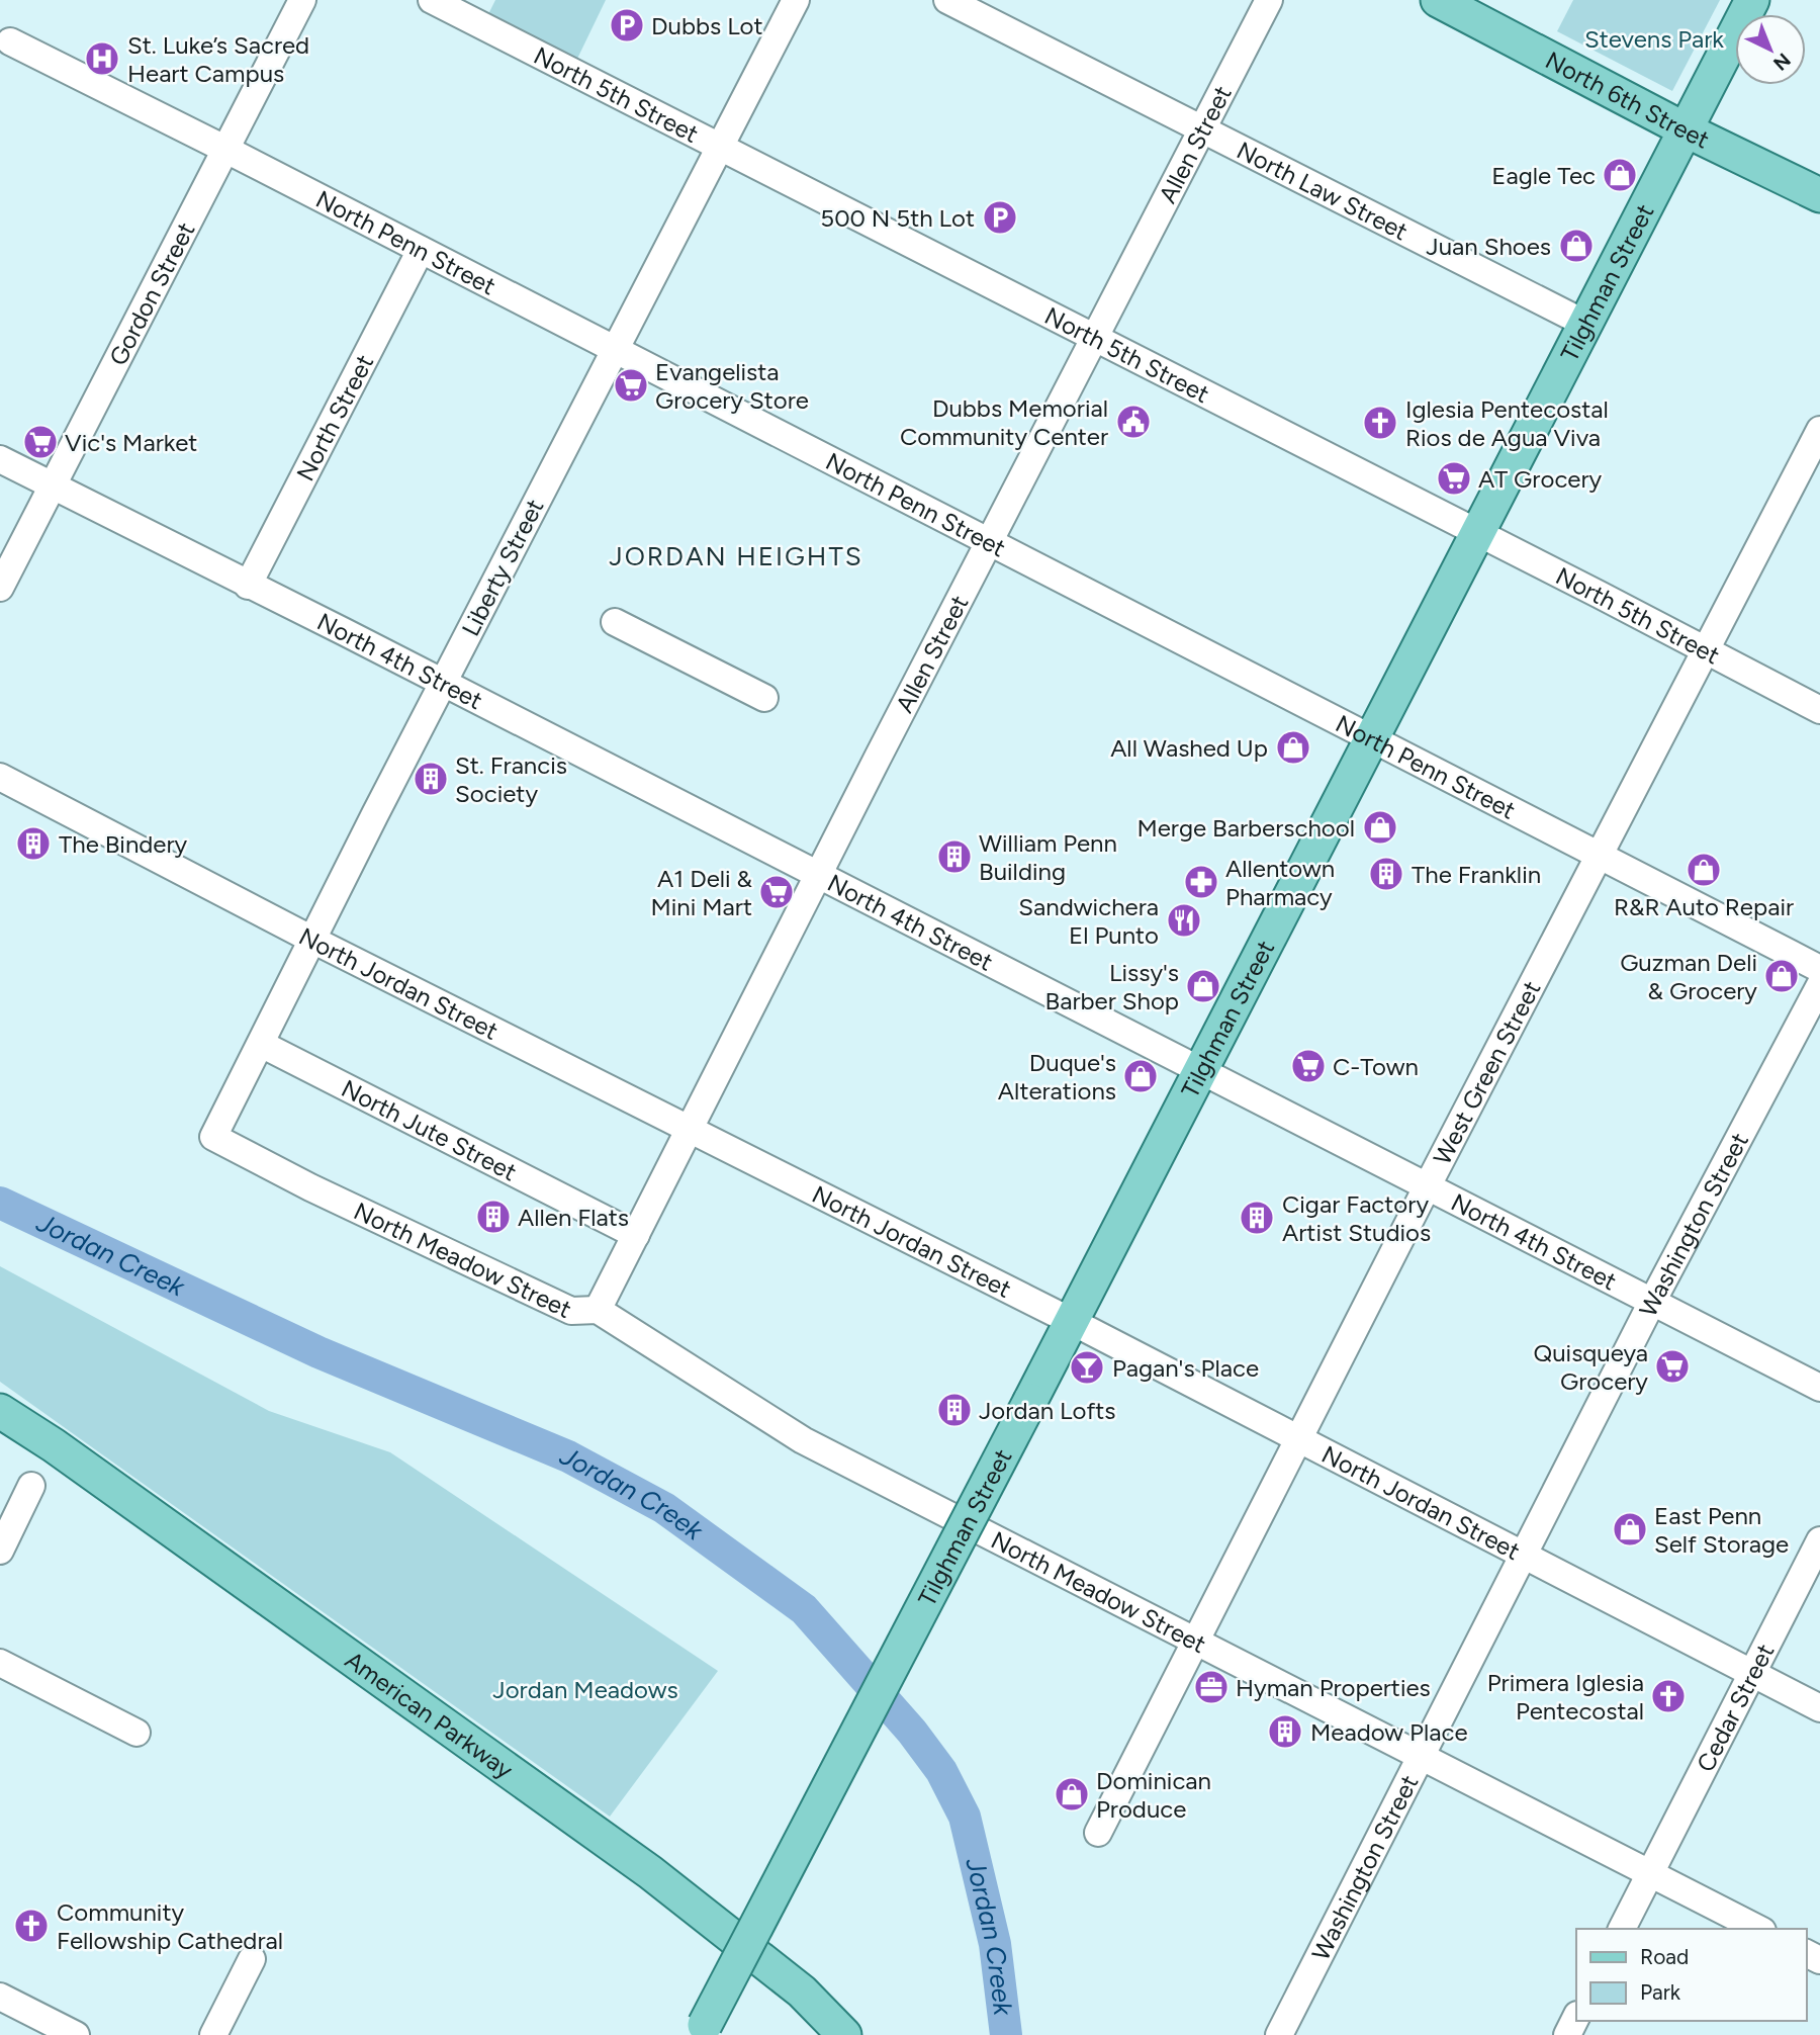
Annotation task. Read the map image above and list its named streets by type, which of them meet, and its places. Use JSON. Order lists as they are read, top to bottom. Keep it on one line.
{"streets":{"main road":["North 6th Street","Tilghman Street","American Parkway"],"street":["North 5th Street","Allen Street","North Law Street","North Penn Street","Gordon Street","North Street","Liberty Street","North 4th Street","North Jordan Street","West Green Street","North Jute Street","Washington Street","North Meadow Street","Cedar Street"]},"crossings":[["North 5th Street","Allen Street"],["North 5th Street","Tilghman Street"],["North 5th Street","Liberty Street"],["North 5th Street","West Green Street"],["North 6th Street","Tilghman Street"],["Allen Street","North Law Street"],["Allen Street","North Penn Street"],["Allen Street","North 4th Street"],["Allen Street","North Jordan Street"],["Allen Street","North Jute Street"],["Allen Street","North Meadow Street"],["North Law Street","Tilghman Street"],["North Penn Street","Tilghman Street"],["North Penn Street","Gordon Street"],["North Penn Street","North Street"],["North Penn Street","Liberty Street"],["North Penn Street","West Green Street"],["Tilghman Street","North 4th Street"],["Tilghman Street","North Jordan Street"],["Gordon Street","North 4th Street"],["North Street","North 4th Street"],["Liberty Street","North 4th Street"],["Liberty Street","North Jordan Street"],["Liberty Street","North Jute Street"],["Liberty Street","North Meadow Street"],["North 4th Street","West Green Street"],["North 4th Street","Washington Street"],["North Jordan Street","West Green Street"],["North Jordan Street","Washington Street"],["North Jordan Street","Cedar Street"],["West Green Street","North Meadow Street"],["Washington Street","North Meadow Street"],["North Meadow Street","Cedar Street"]],"districts":["JORDAN HEIGHTS"],"water":["Jordan Creek"],"parks":["Stevens Park","Jordan Meadows"],"places":{"parking":["Dubbs Lot","500 N 5th Lot"],"hospital":["St. Luke’s Sacred Heart Campus"],"shop":["Eagle Tec","Juan Shoes","All Washed Up","Merge Barberschool","R&R Auto Repair","Guzman Deli & Grocery","Lissy's Barber Shop","Duque's Alterations","East Penn Self Storage","Dominican Produce"],"supermarket":["Evangelista Grocery Store","Vic's Market","AT Grocery","A1 Deli & Mini Mart","C-Town","Quisqueya Grocery"],"public building":["Dubbs Memorial Community Center"],"church":["Iglesia Pentecostal Rios de Agua Viva","Primera Iglesia Pentecostal","Community Fellowship Cathedral"],"building":["St. Francis Society","The Bindery","William Penn Building","The Franklin","Allen Flats","Cigar Factory Artist Studios","Jordan Lofts","Meadow Place"],"pharmacy":["Allentown Pharmacy"],"restaurant":["Sandwichera El Punto"],"bar":["Pagan's Place"],"office":["Hyman Properties"]},"legend":["Road","Park"],"north":"bottom right"}
